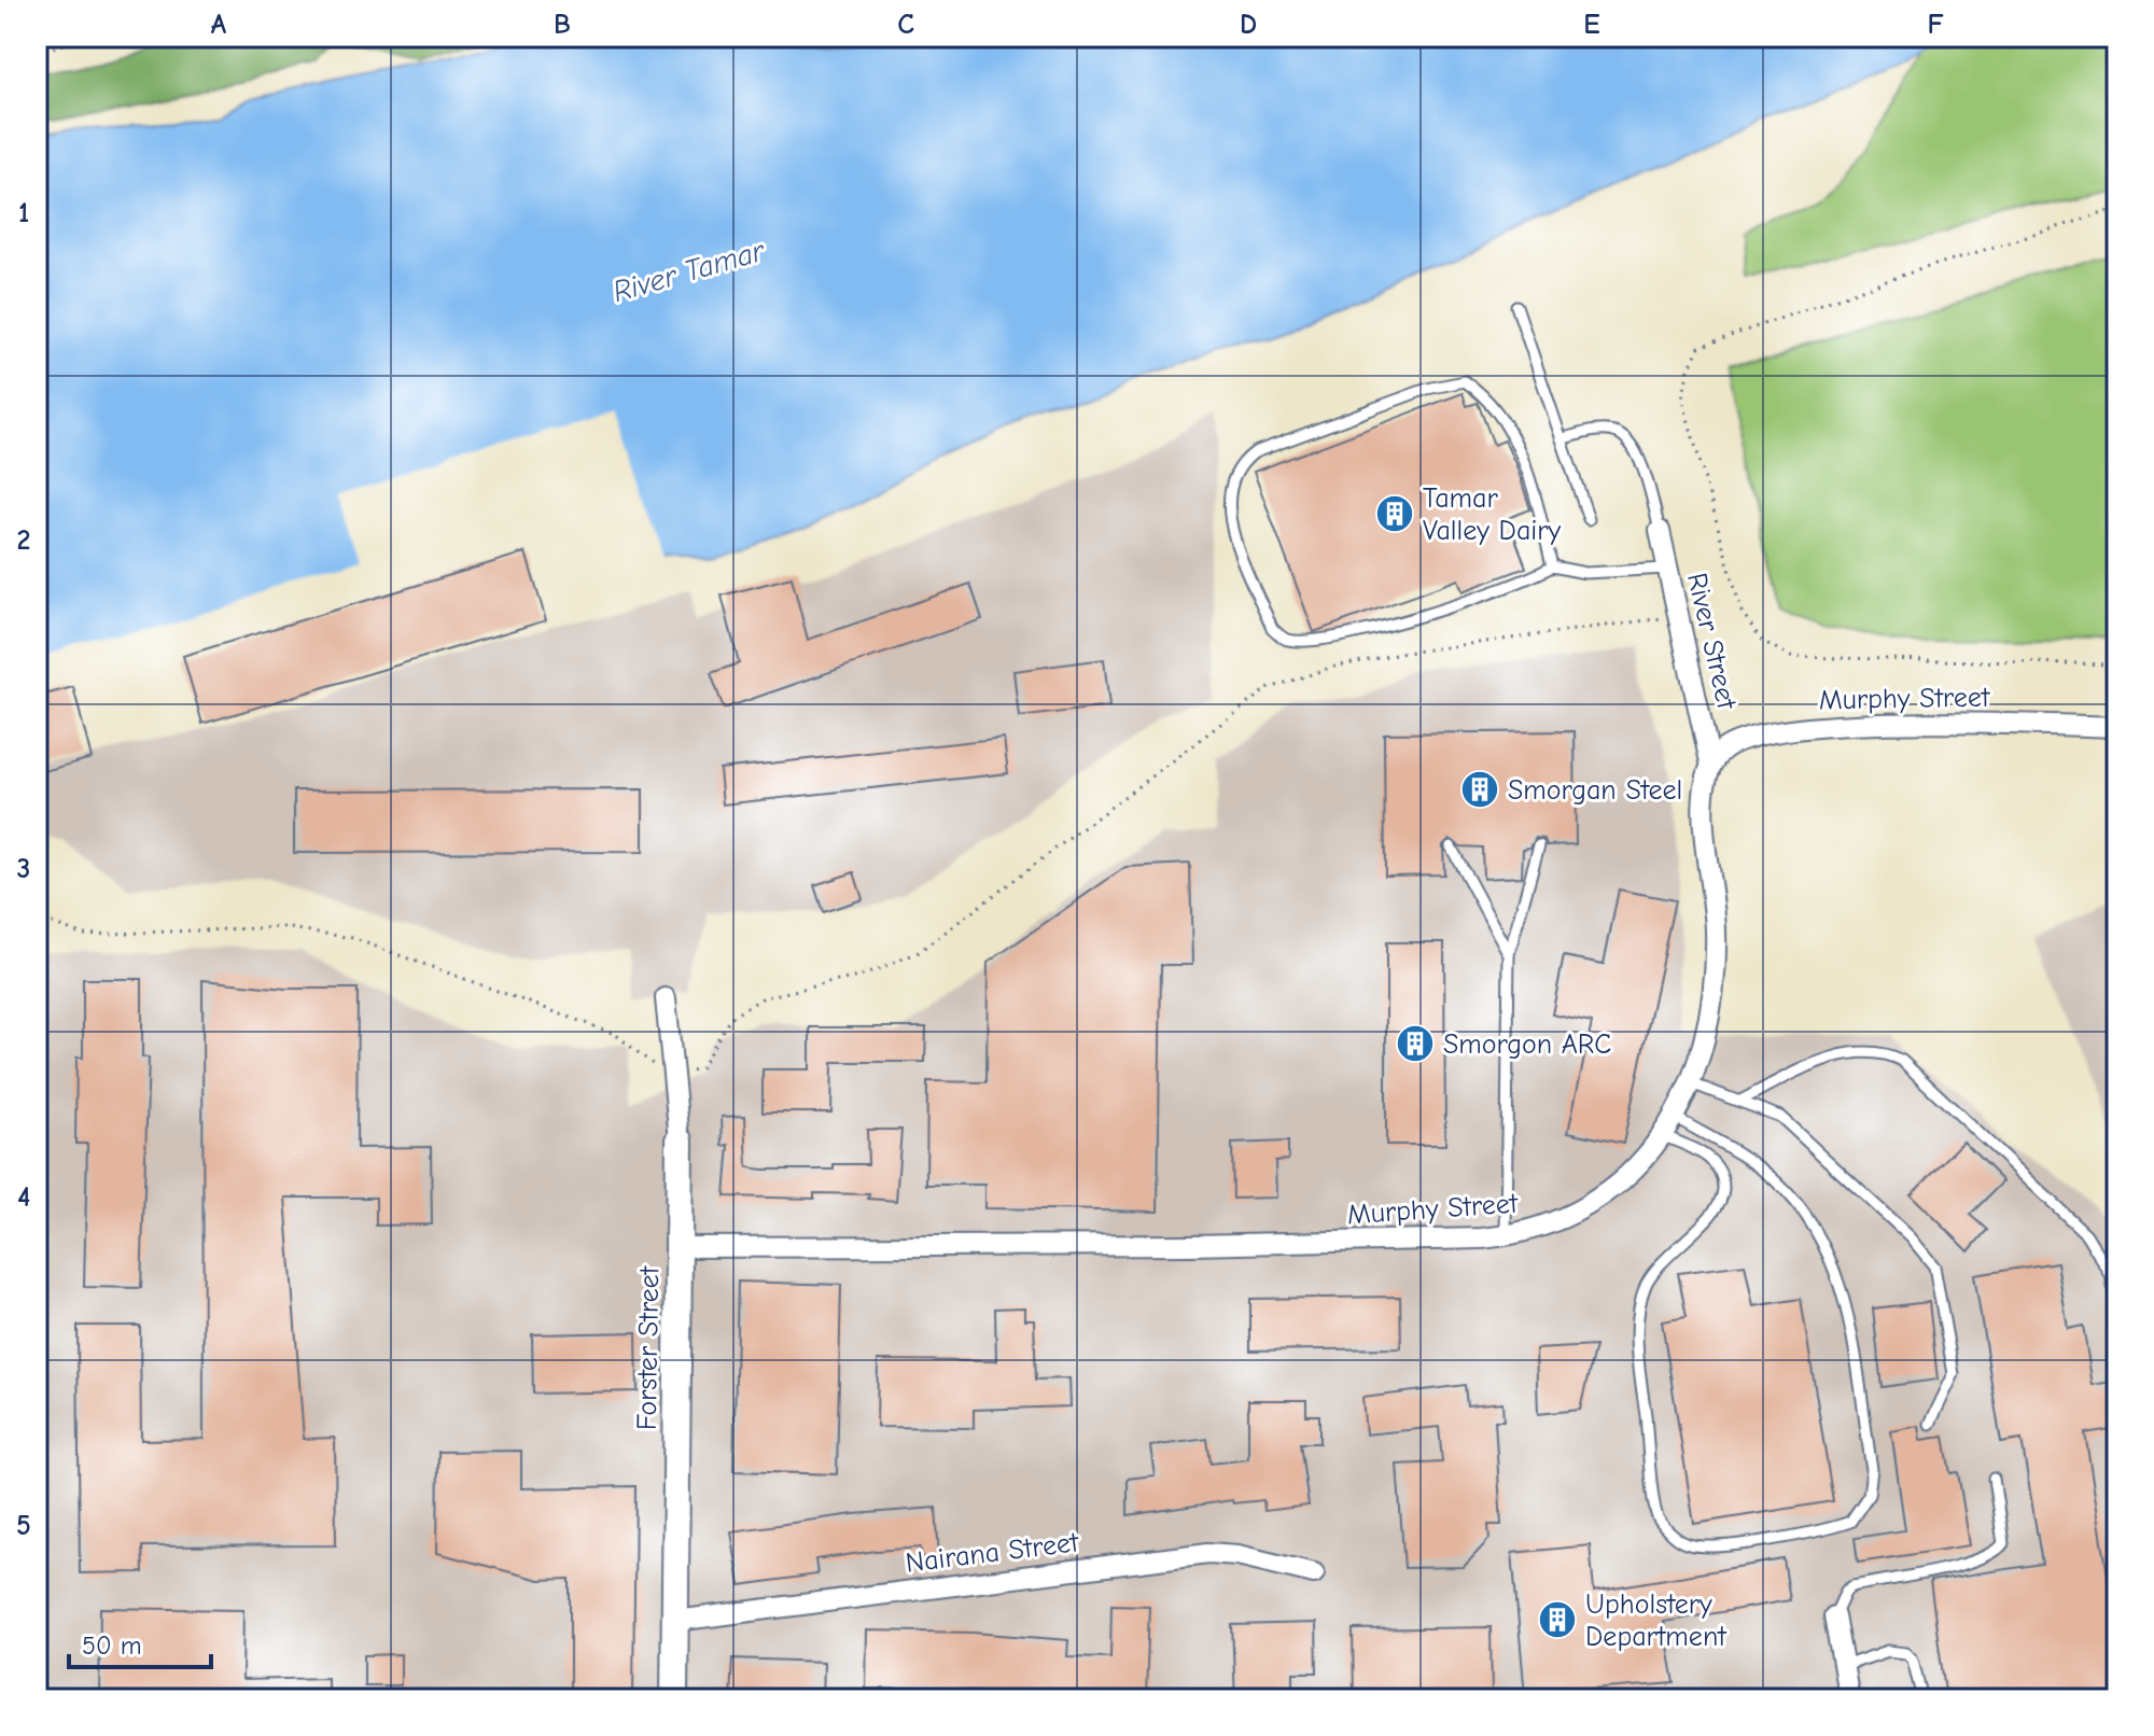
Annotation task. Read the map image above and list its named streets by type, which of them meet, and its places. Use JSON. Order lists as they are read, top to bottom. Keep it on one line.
{"streets":{"street":["River Street","Murphy Street","Forster Street","Nairana Street"]},"crossings":[["River Street","Murphy Street"],["Murphy Street","Forster Street"],["Forster Street","Nairana Street"]],"water":["River Tamar"],"places":{"building":["Tamar Valley Dairy","Smorgan Steel","Smorgon ARC","Upholstery Department"]},"scale_bar":"50 m","grid":{"columns":["A","B","C","D","E","F"],"rows":["1","2","3","4","5"]}}
